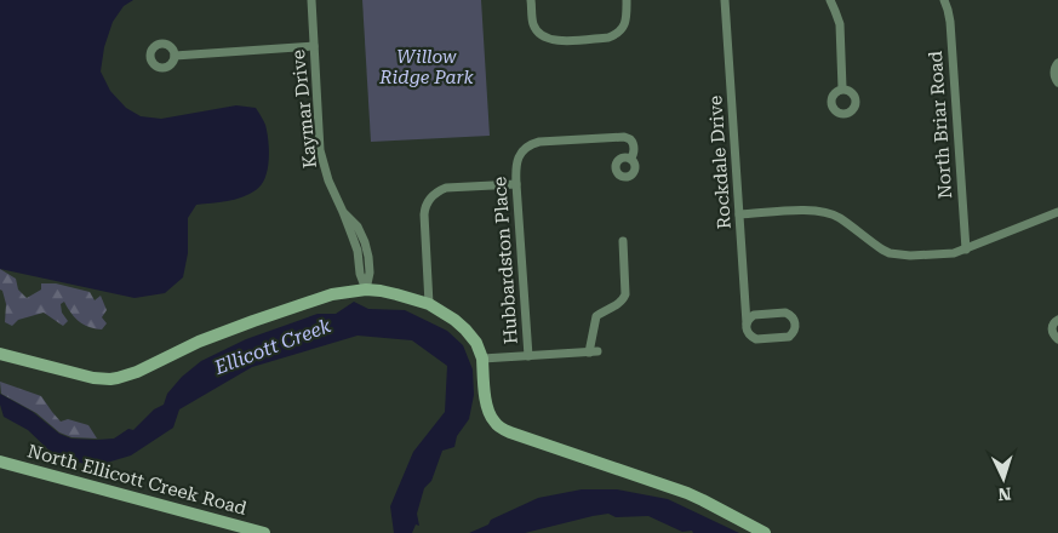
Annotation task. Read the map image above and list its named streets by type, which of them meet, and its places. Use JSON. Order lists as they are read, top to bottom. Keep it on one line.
{"streets":{"street":["Kaymar Drive","North Briar Road","Rockdale Drive","Hubbardston Place","North Ellicott Creek Road"]},"water":["Ellicott Creek"],"parks":["Willow Ridge Park"],"north":"bottom"}
